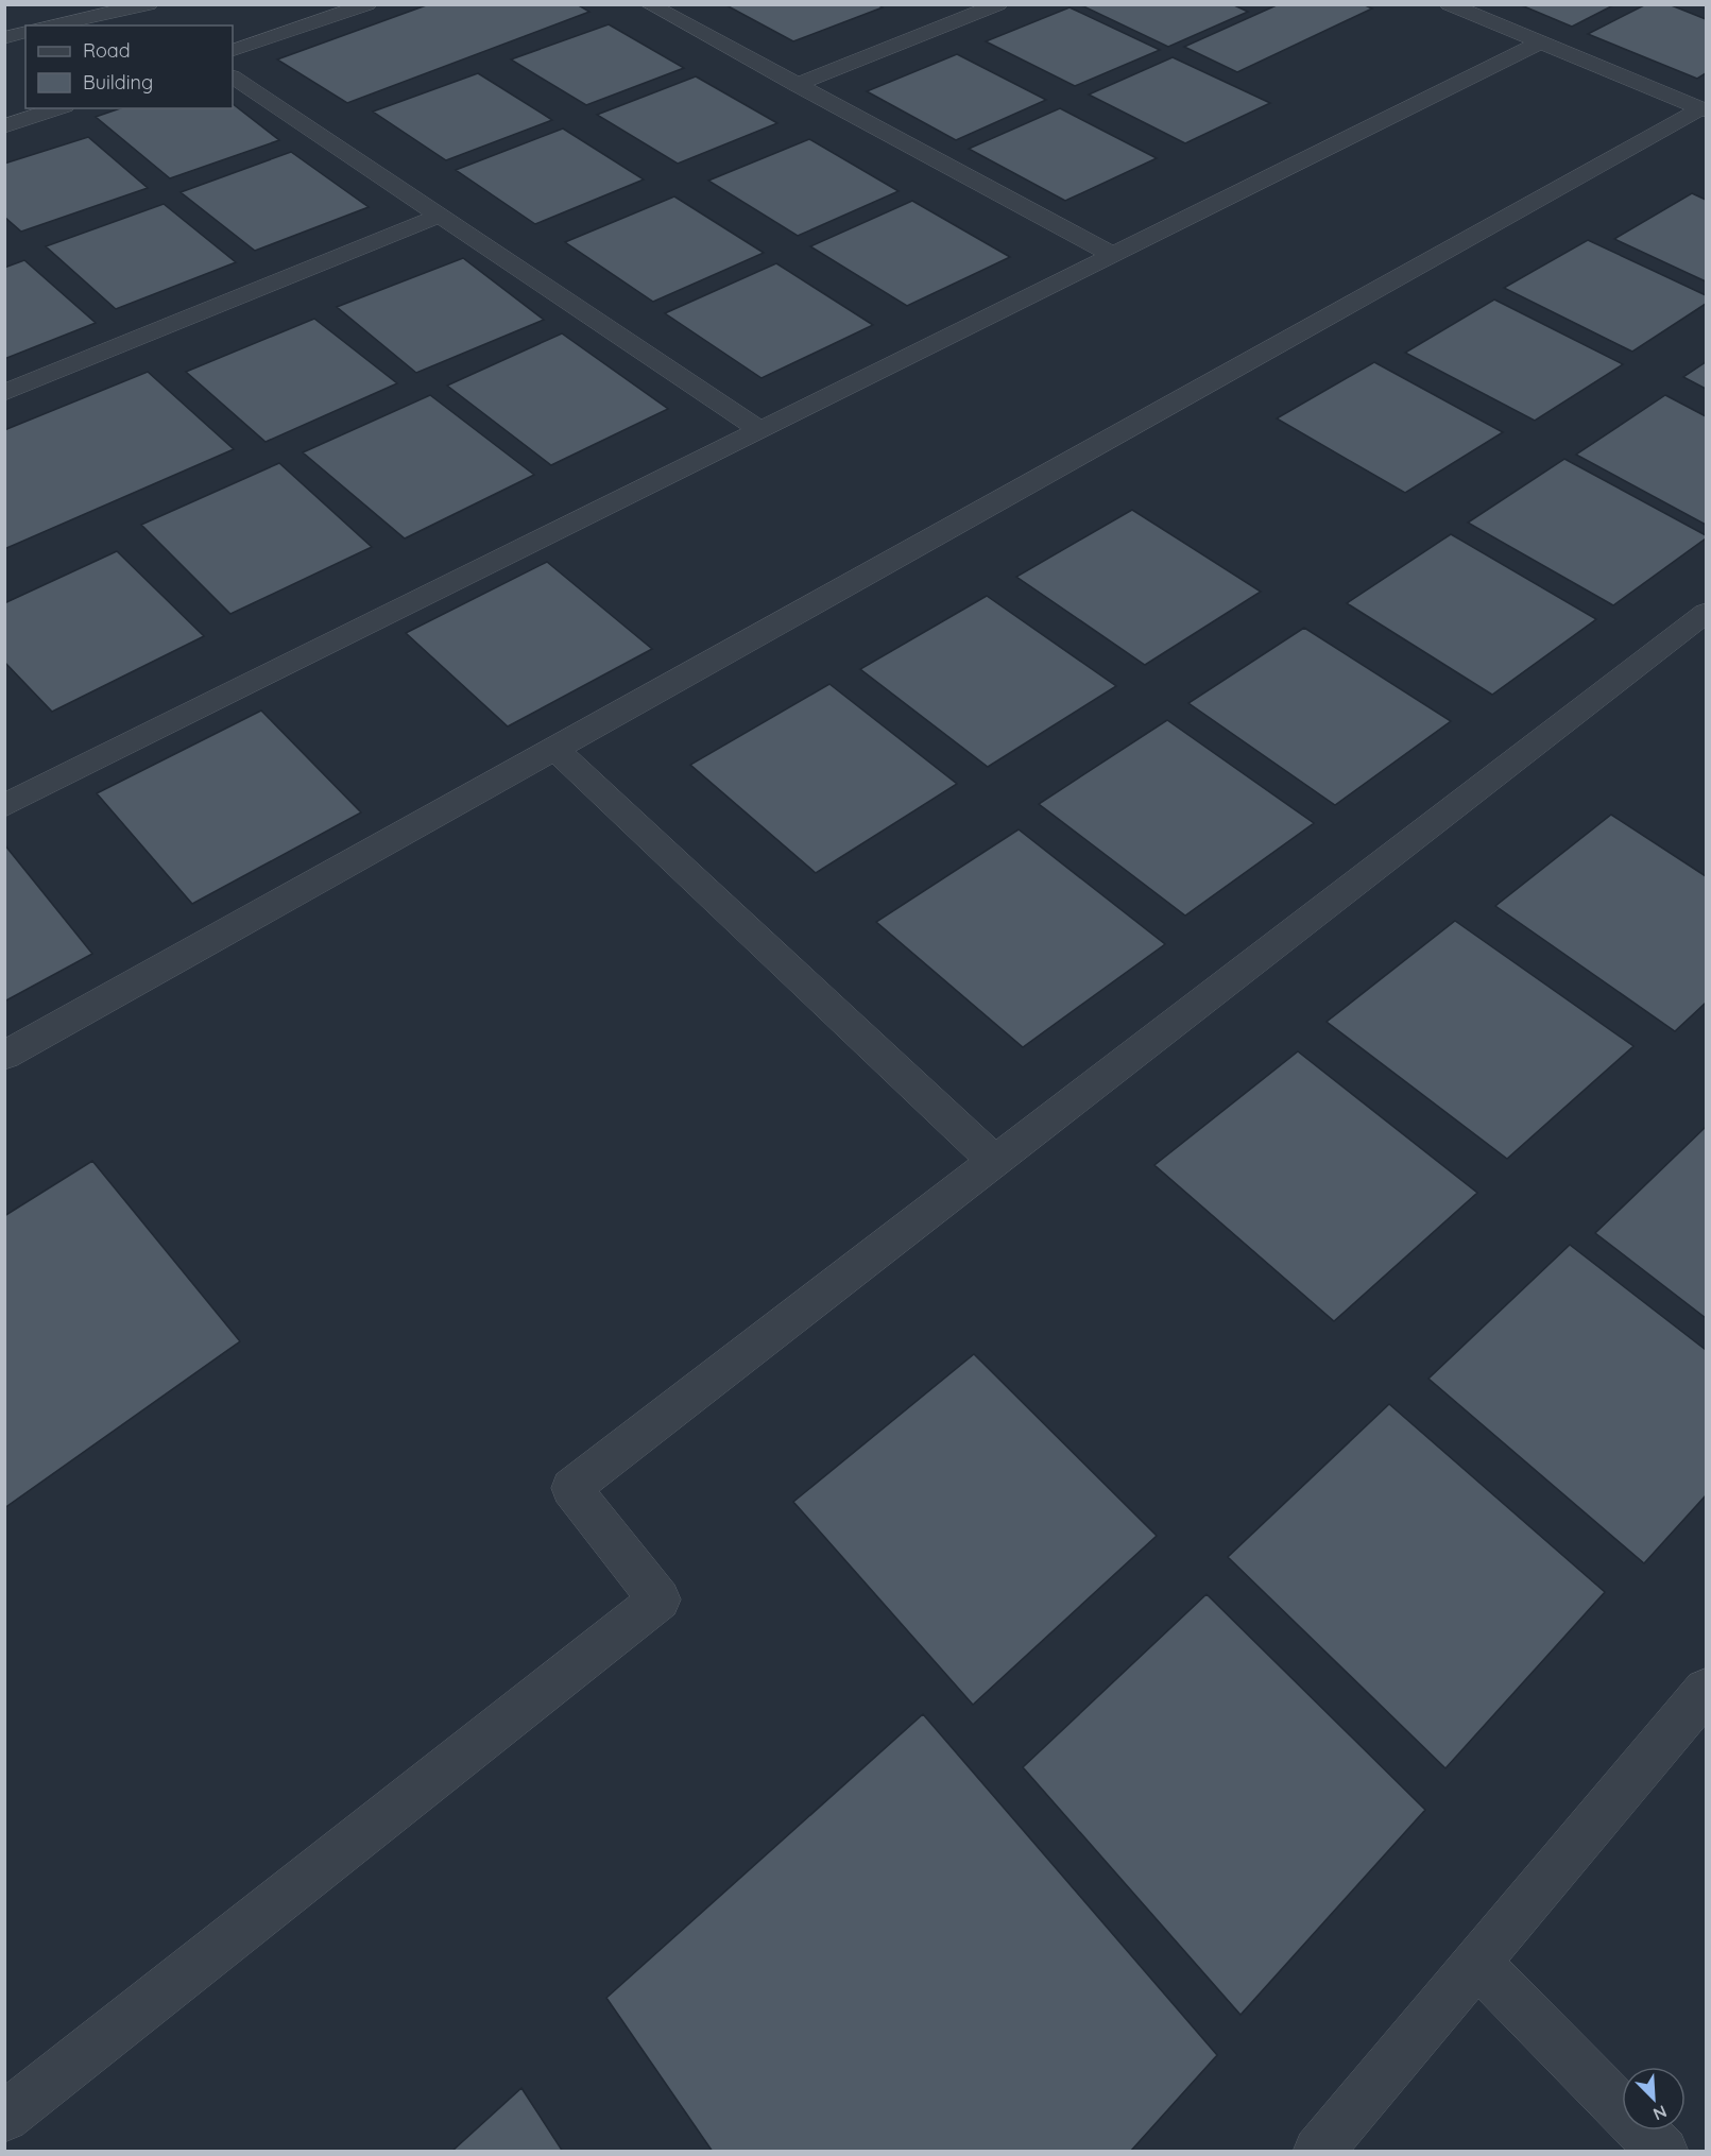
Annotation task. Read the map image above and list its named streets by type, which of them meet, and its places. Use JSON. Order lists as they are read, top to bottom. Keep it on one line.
{"legend":["Road","Building"],"north":"bottom right"}
